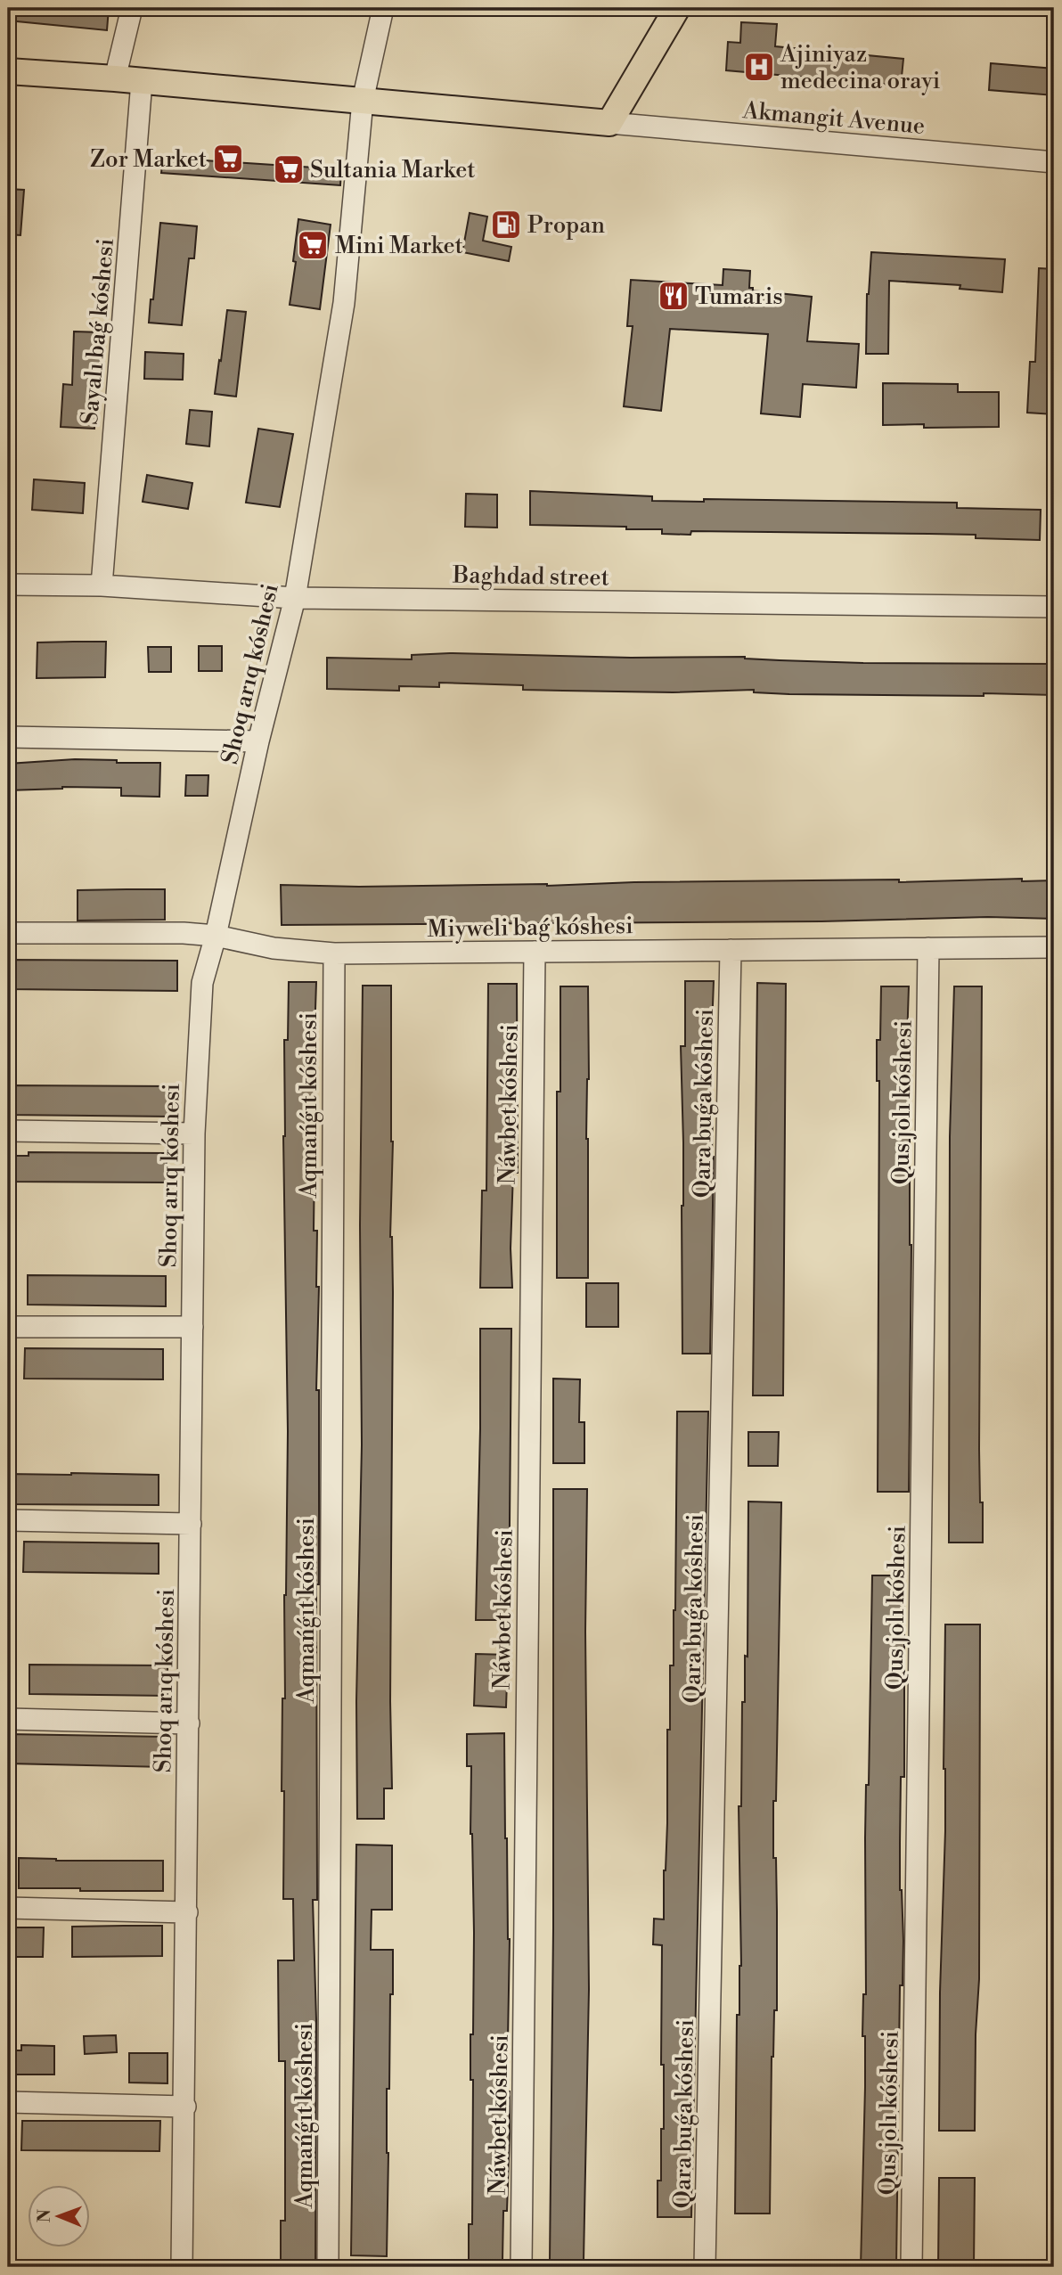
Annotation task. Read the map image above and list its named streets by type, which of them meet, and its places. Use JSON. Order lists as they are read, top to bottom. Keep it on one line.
{"streets":{"street":["Akmangit Avenue","Sayalı baǵ kóshesi","Baghdad street","Shoq arıq kóshesi","Miyweli baǵ kóshesi","Qus jolı kóshesi","Qara buǵa kóshesi","Náwbet kóshesi","Aqmańǵıt kóshesi"]},"crossings":[["Sayalı baǵ kóshesi","Baghdad street"],["Baghdad street","Shoq arıq kóshesi"],["Shoq arıq kóshesi","Miyweli baǵ kóshesi"],["Miyweli baǵ kóshesi","Qus jolı kóshesi"],["Miyweli baǵ kóshesi","Qara buǵa kóshesi"],["Miyweli baǵ kóshesi","Náwbet kóshesi"],["Miyweli baǵ kóshesi","Aqmańǵıt kóshesi"]],"places":{"hospital":["Ajiniyaz medecina orayi"],"supermarket":["Zor Market","Sultania Market","Mini Market"],"fuel station":["Propan"],"restaurant":["Tumaris"]},"north":"left"}
